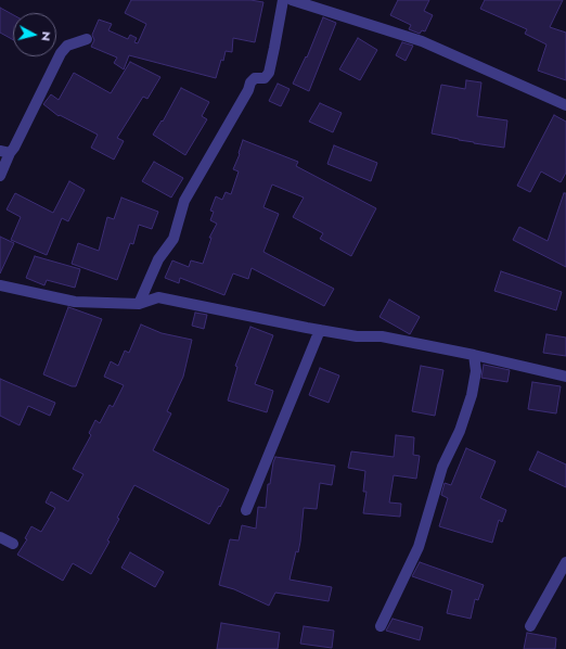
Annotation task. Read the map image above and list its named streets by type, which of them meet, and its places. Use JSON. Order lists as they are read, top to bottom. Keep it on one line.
{"north":"right"}
